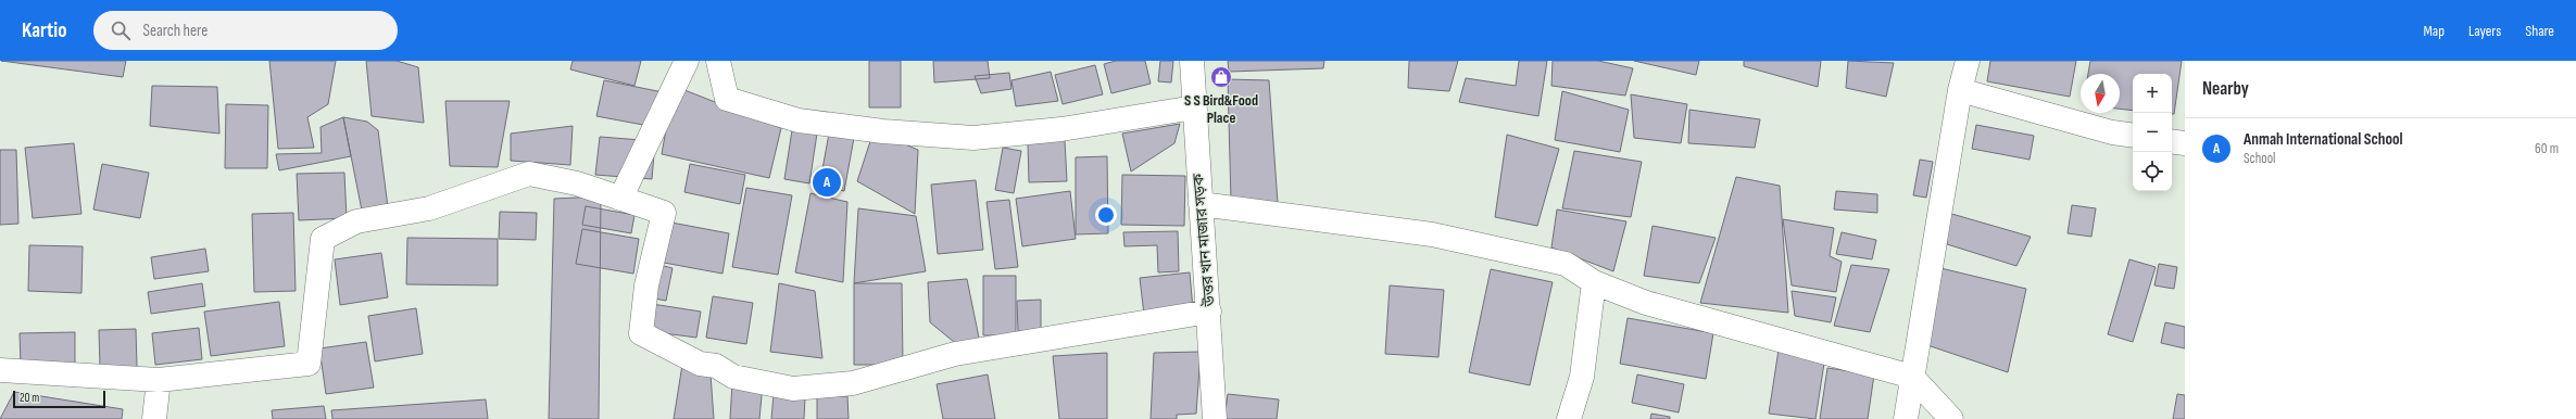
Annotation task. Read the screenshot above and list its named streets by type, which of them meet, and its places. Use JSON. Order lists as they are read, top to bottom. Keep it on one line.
{"streets":{"street":["উত্তর খান মাজার সড়ক"]},"places":{"shop":["S S Bird&Food Place"]},"scale_bar":"20 m","north":"bottom","page":{"header":"Kartio","search":"Search here","nav":["Map","Layers","Share"],"heading":"Nearby","map_buttons":["+","−"],"list":[{"mark":"A","name":"Anmah International School","note":"School","value":"60 m"}],"pins":"A","scale":"20 m"}}
